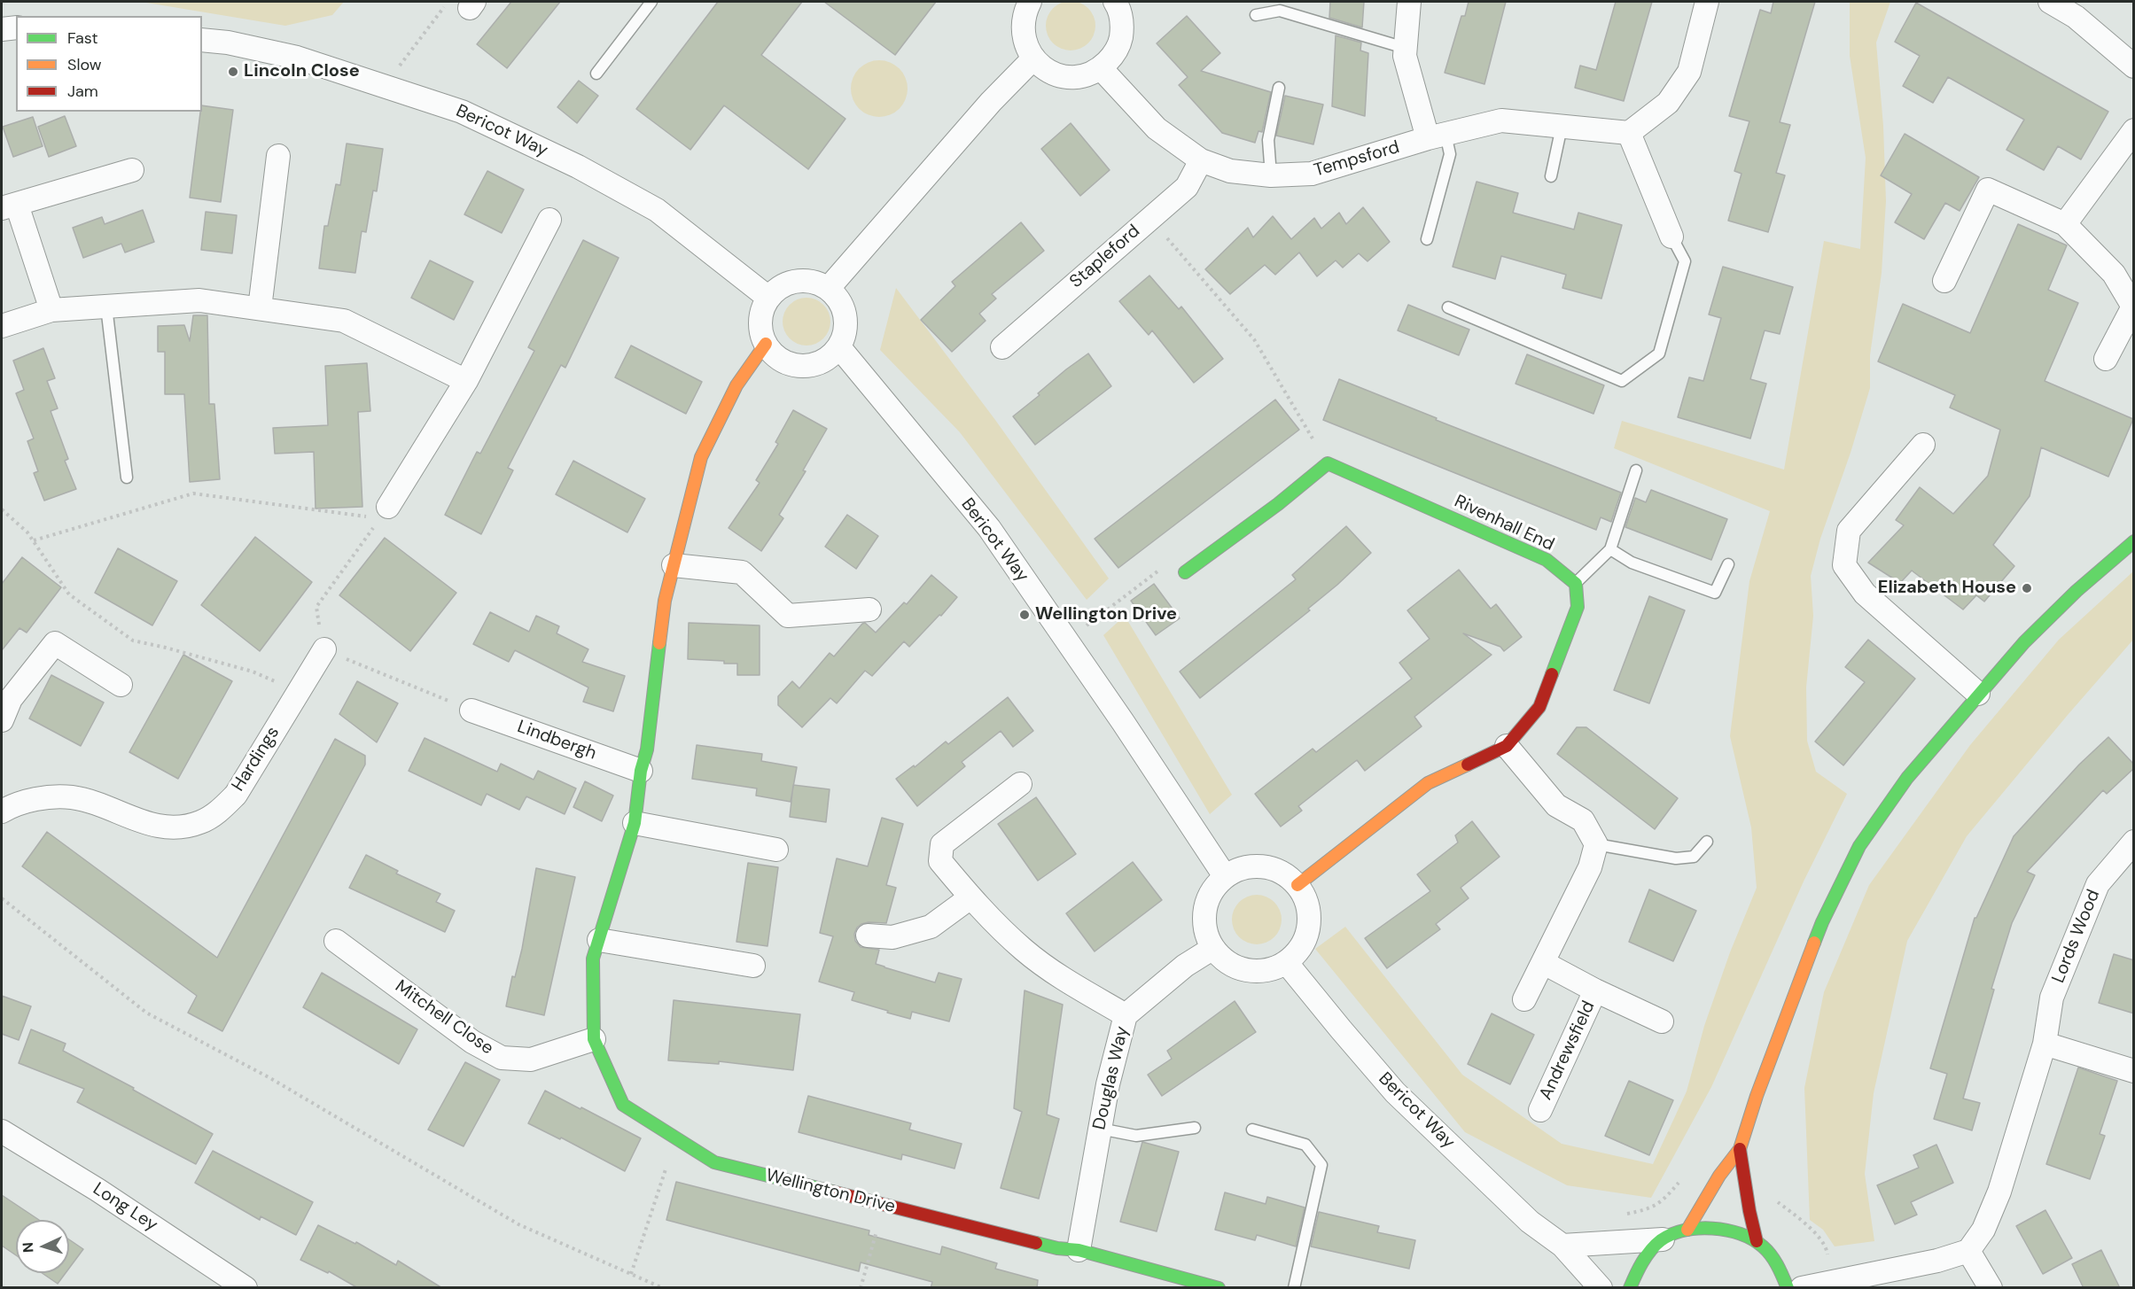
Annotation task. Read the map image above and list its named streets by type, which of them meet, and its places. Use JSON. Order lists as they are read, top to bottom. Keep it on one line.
{"streets":{"street":["Bericot Way","Tempsford","Stapleford","Rivenhall End","Lindbergh","Hardings","Lords Wood","Mitchell Close","Andrewsfield","Douglas Way","Wellington Drive","Long Ley"]},"crossings":[["Bericot Way","Douglas Way"],["Bericot Way","Wellington Drive"],["Tempsford","Stapleford"],["Lindbergh","Wellington Drive"],["Mitchell Close","Wellington Drive"],["Douglas Way","Wellington Drive"]],"places":["Lincoln Close","Elizabeth House","Wellington Drive"],"legend":["Fast","Slow","Jam"],"north":"left"}
